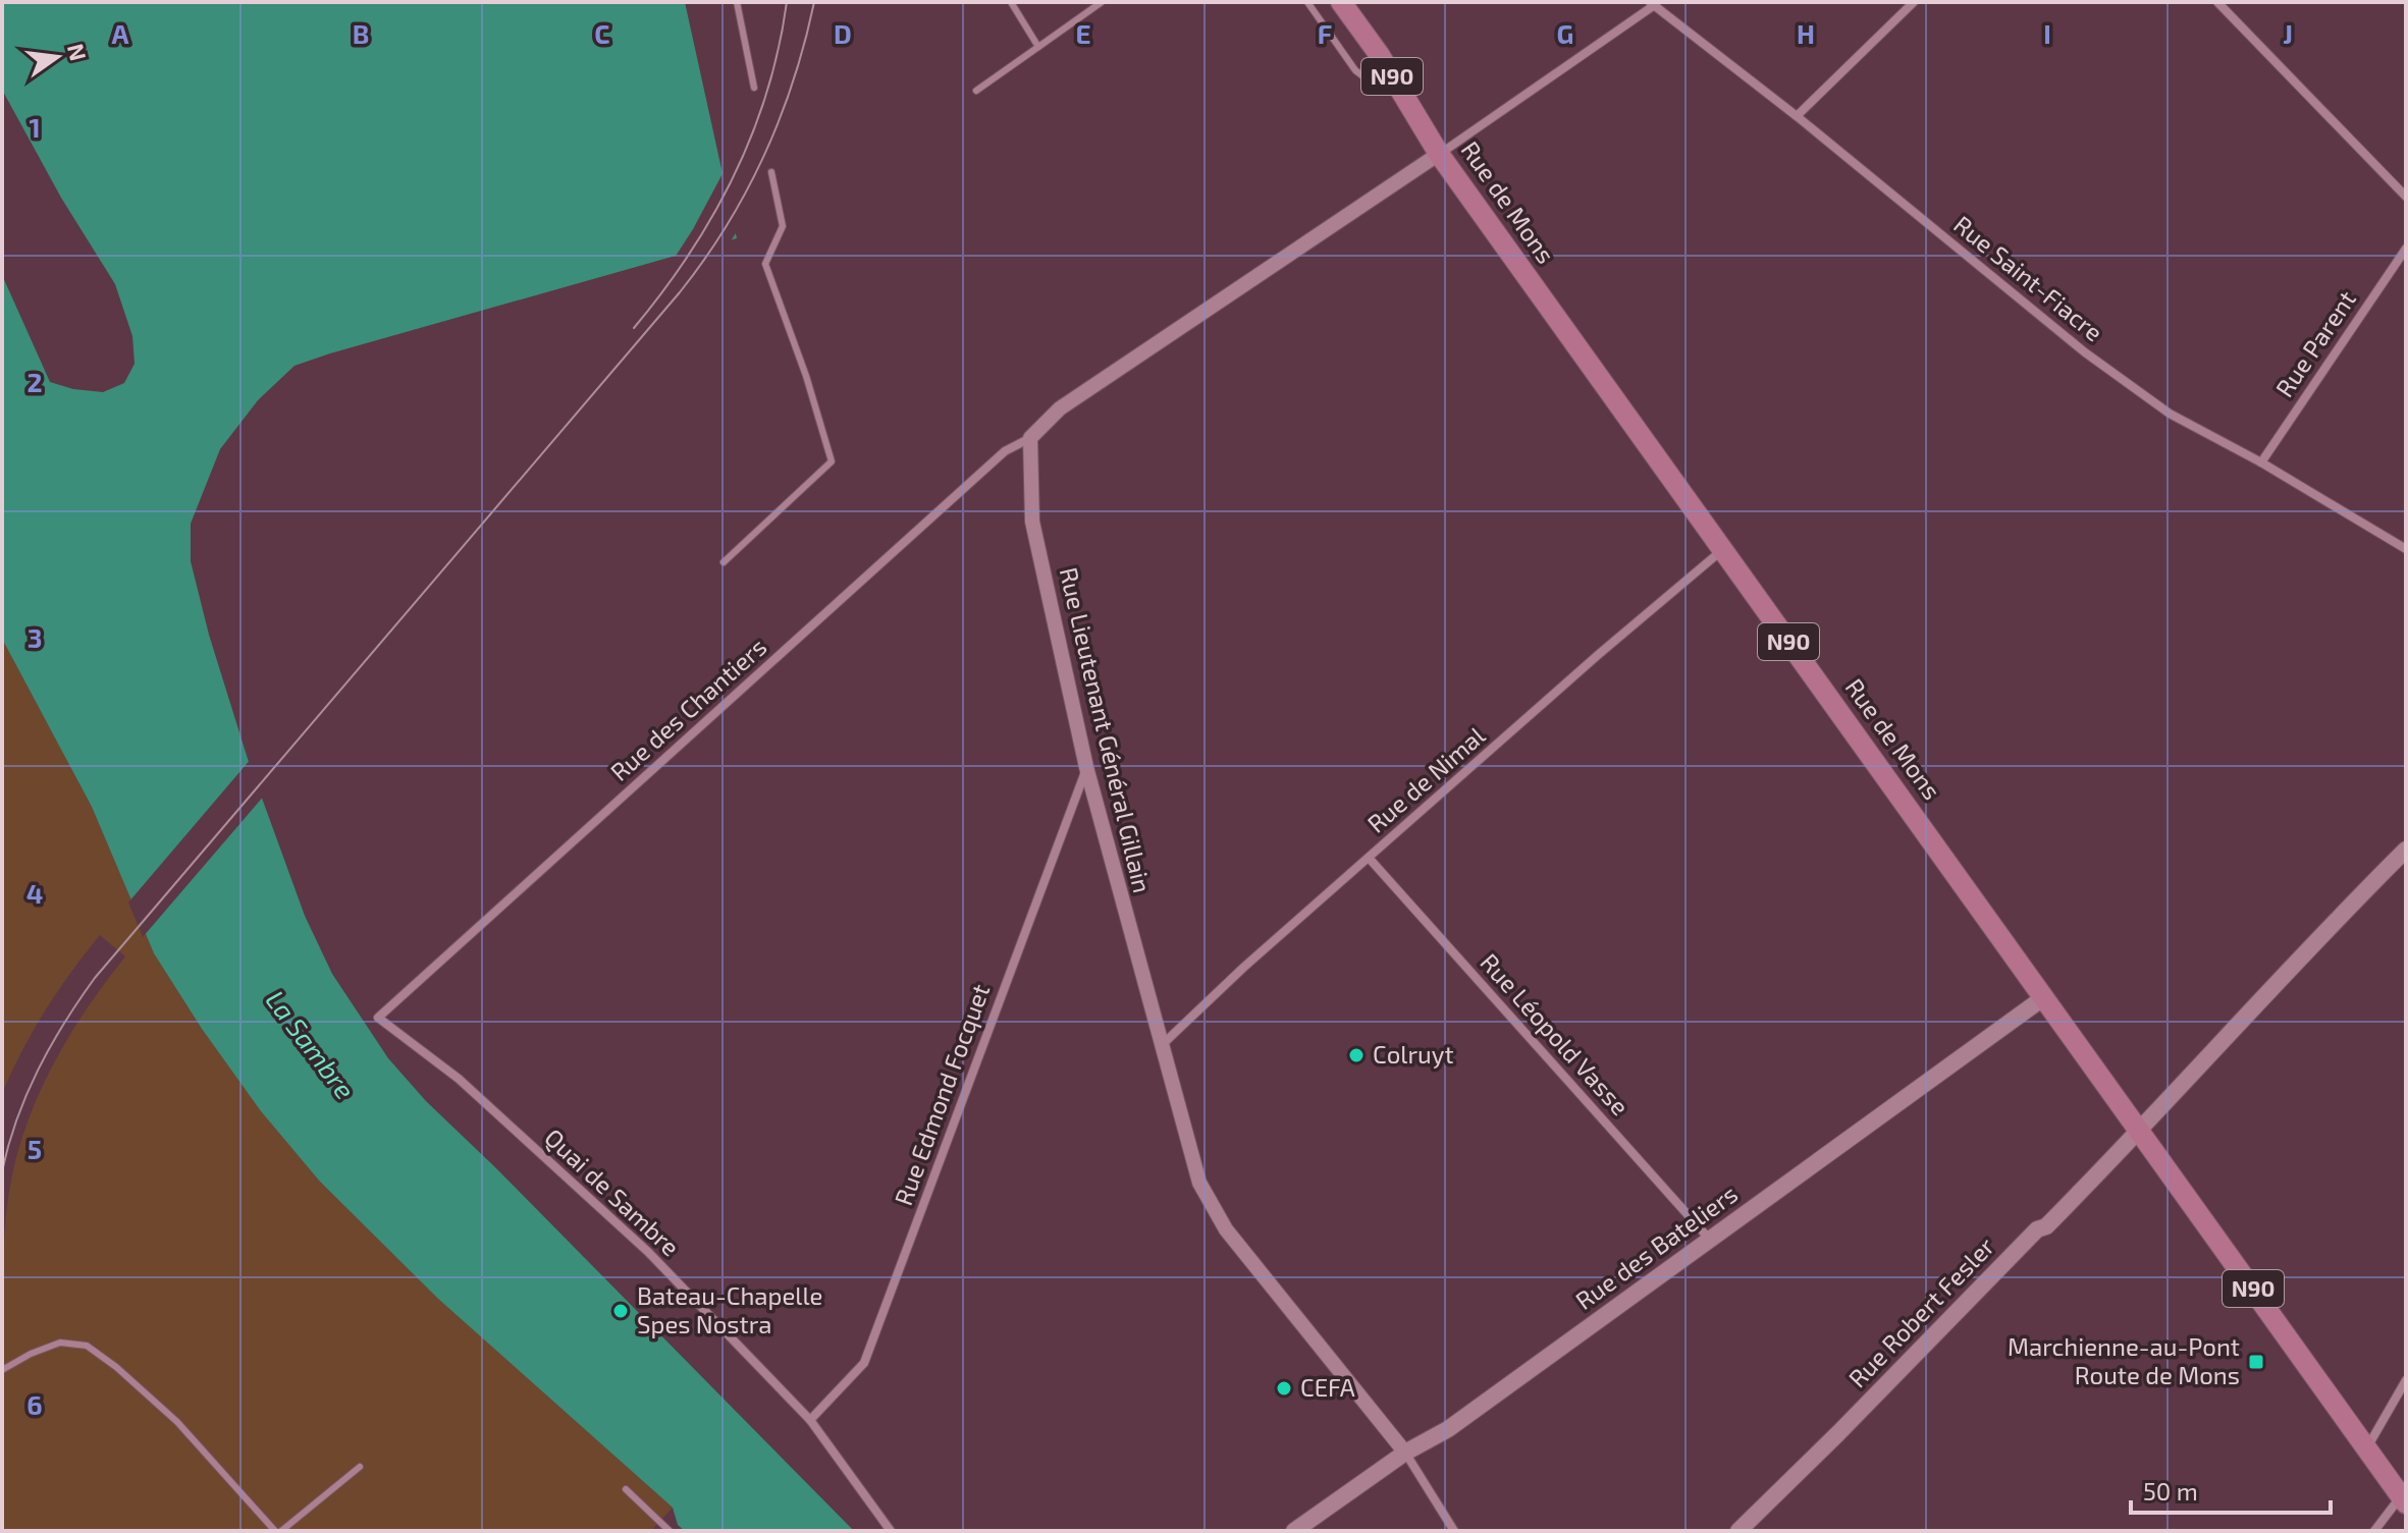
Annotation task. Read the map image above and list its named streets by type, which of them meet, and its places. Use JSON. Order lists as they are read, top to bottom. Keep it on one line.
{"streets":{"main road":["N90","Rue de Mons","Rue des Bateliers","Rue Robert Fesler"],"street":["Rue Saint-Fiacre","Rue Parent","Rue des Chantiers","Rue Lieutenant Général Gillain","Rue de Nimal","Rue Léopold Vasse","Rue Edmond Focquet","Quai de Sambre"]},"crossings":[["Rue de Mons","Rue de Nimal"],["Rue de Mons","Rue des Bateliers"],["Rue de Mons","Rue Robert Fesler"],["Rue Saint-Fiacre","Rue Parent"],["Rue des Chantiers","Rue Lieutenant Général Gillain"],["Rue des Chantiers","Quai de Sambre"],["Rue Lieutenant Général Gillain","Rue de Nimal"],["Rue Lieutenant Général Gillain","Rue Edmond Focquet"],["Rue Lieutenant Général Gillain","Rue des Bateliers"],["Rue de Nimal","Rue Léopold Vasse"],["Rue Léopold Vasse","Rue des Bateliers"],["Rue Edmond Focquet","Quai de Sambre"]],"water":["La Sambre"],"places":{"other":["Colruyt","Bateau-Chapelle Spes Nostra","CEFA"],"transit":["Marchienne-au-Pont Route de Mons"]},"scale_bar":"50 m","north":"right","grid":{"columns":["A","B","C","D","E","F","G","H","I","J"],"rows":["1","2","3","4","5","6"]}}
